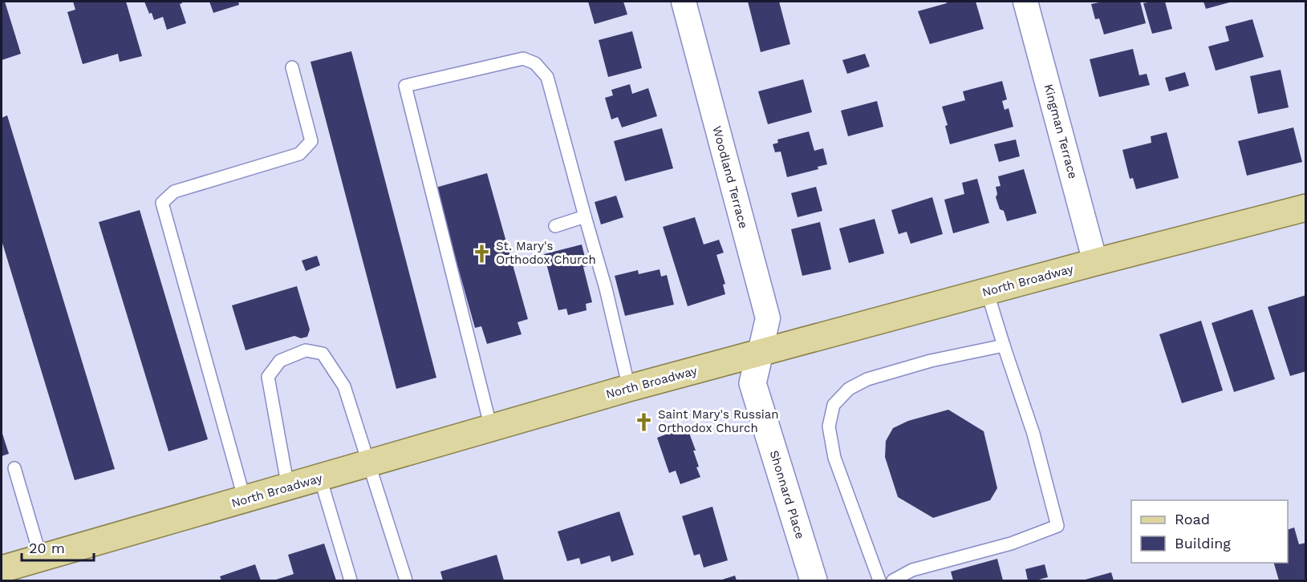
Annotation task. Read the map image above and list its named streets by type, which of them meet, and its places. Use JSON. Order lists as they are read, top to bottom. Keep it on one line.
{"streets":{"main road":["North Broadway"],"street":["Kingman Terrace","Woodland Terrace","Shonnard Place"]},"crossings":[["Kingman Terrace","North Broadway"],["Woodland Terrace","North Broadway"],["Woodland Terrace","Shonnard Place"],["North Broadway","Shonnard Place"]],"places":{"church":["St. Mary's Orthodox Church","Saint Mary's Russian Orthodox Church"]},"legend":["Road","Building"],"scale_bar":"20 m"}
